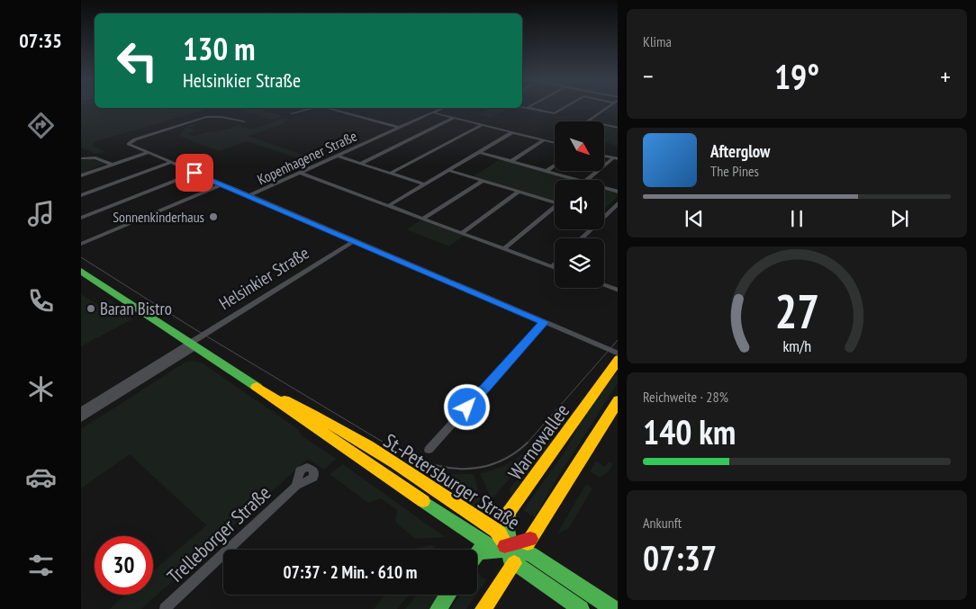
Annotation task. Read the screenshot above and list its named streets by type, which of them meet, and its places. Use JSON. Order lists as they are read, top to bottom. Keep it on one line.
{"streets":{"main road":["Warnowallee","St.-Petersburger Straße"],"street":["Kopenhagener Straße","Helsinkier Straße","Trelleborger Straße"]},"crossings":[["Kopenhagener Straße","Helsinkier Straße"],["Helsinkier Straße","Warnowallee"],["Helsinkier Straße","St.-Petersburger Straße"],["Warnowallee","St.-Petersburger Straße"]],"places":["Sonnenkinderhaus","Baran Bistro"],"north":"bottom right","page":{"tabs":"07:35","tile":["Klima",["Reichweite · 28%","140 km"],["Ankunft","07:37"]],"turn":["130 m","Helsinkier Straße"],"heat":["−","19°","+"],"song":["Afterglow","The Pines"],"limit":"30","trip":"07:37 · 2 Min. · 610 m","gauge":["27","km/h"]}}
